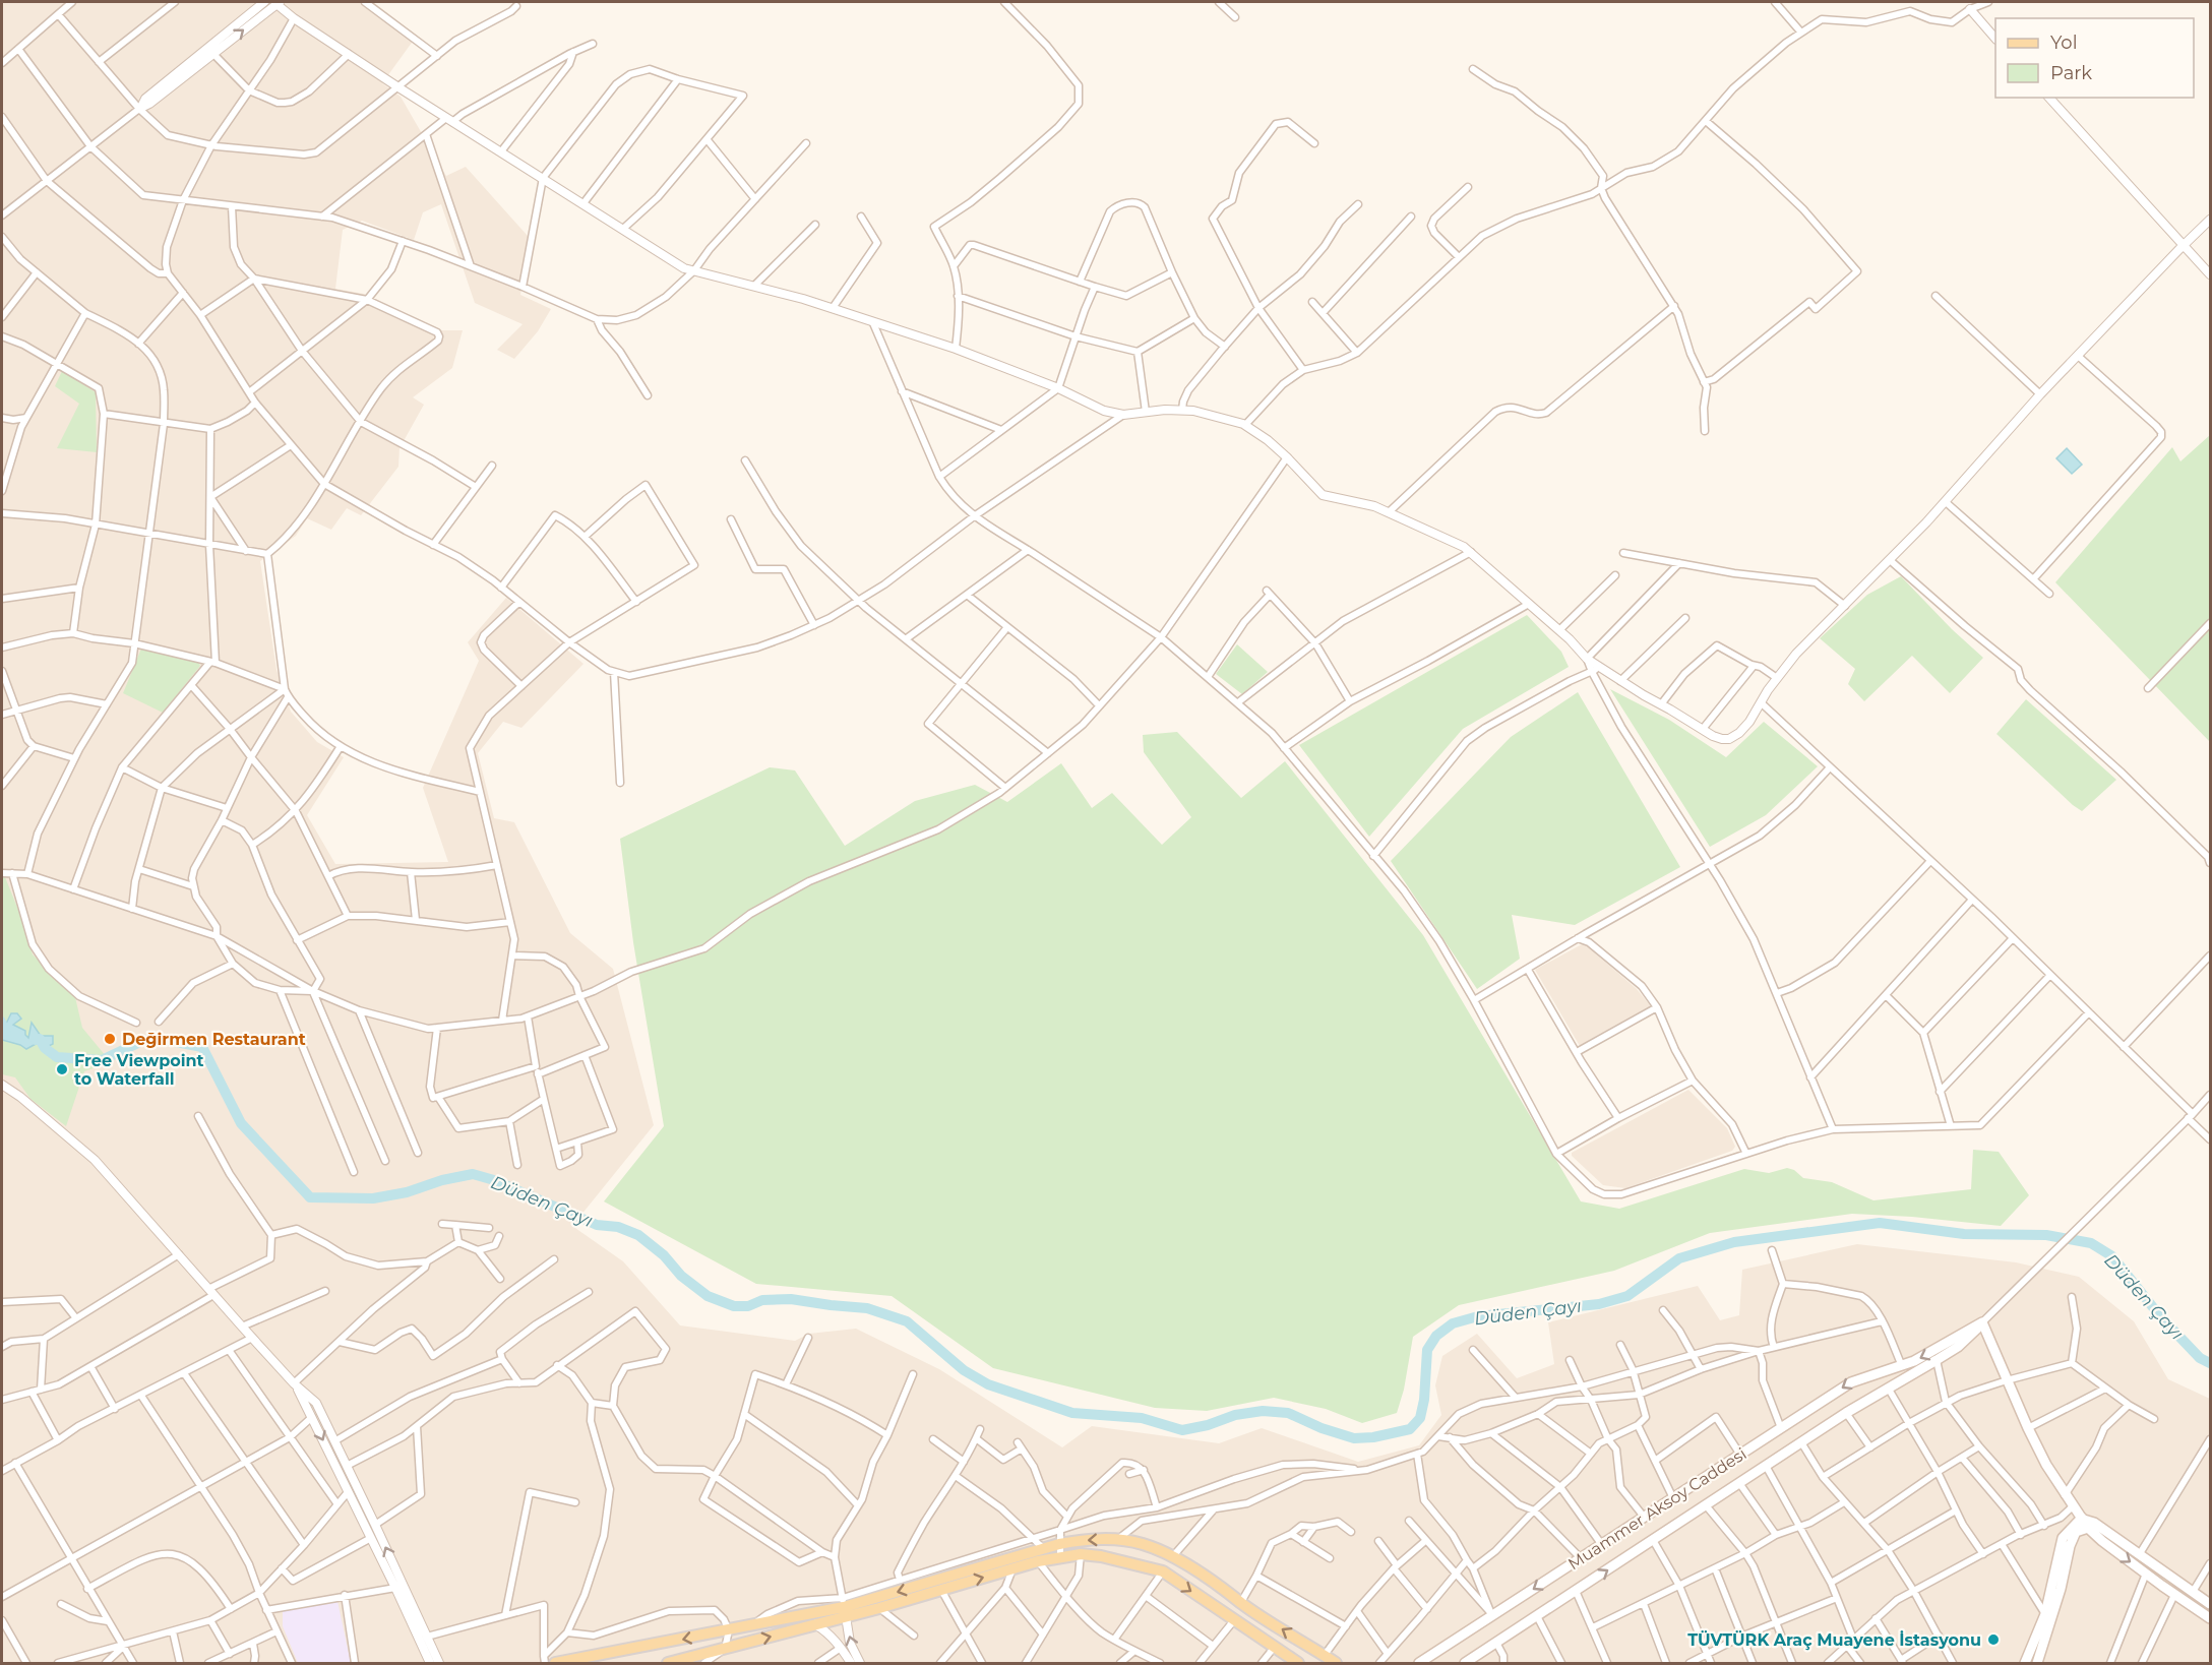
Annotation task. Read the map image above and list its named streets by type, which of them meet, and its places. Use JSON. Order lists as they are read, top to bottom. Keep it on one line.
{"streets":{"main road":["Muammer Aksoy Caddesi"]},"water":["Düden Çayı"],"places":["Değirmen Restaurant","Free Viewpoint to Waterfall","TÜVTÜRK Araç Muayene İstasyonu"],"legend":["Yol","Park"]}
